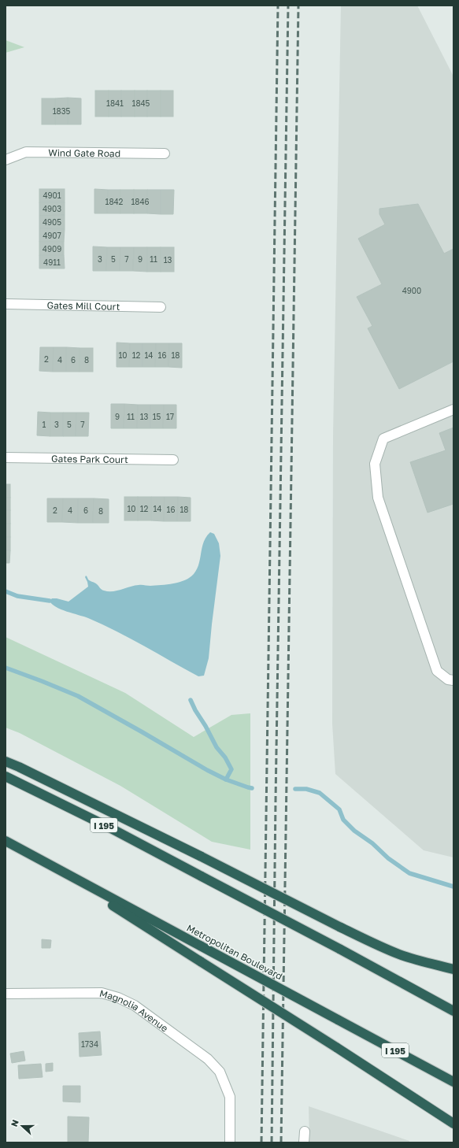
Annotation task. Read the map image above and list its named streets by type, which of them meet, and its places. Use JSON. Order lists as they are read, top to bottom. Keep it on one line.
{"streets":{"highway":["I 195","Metropolitan Boulevard"],"street":["Wind Gate Road","Gates Mill Court","Gates Park Court","Magnolia Avenue"]},"house_numbers":["1841","1845","1835","4901","1842","1846","4903","4905","4907","4909","3","5","7","9","11","13","4911","4900","10","12","14","16","18","2","4","6","8","9","11","13","15","17","1","3","5","7","10","12","14","16","18","2","4","6","8","1734"],"north":"left"}
